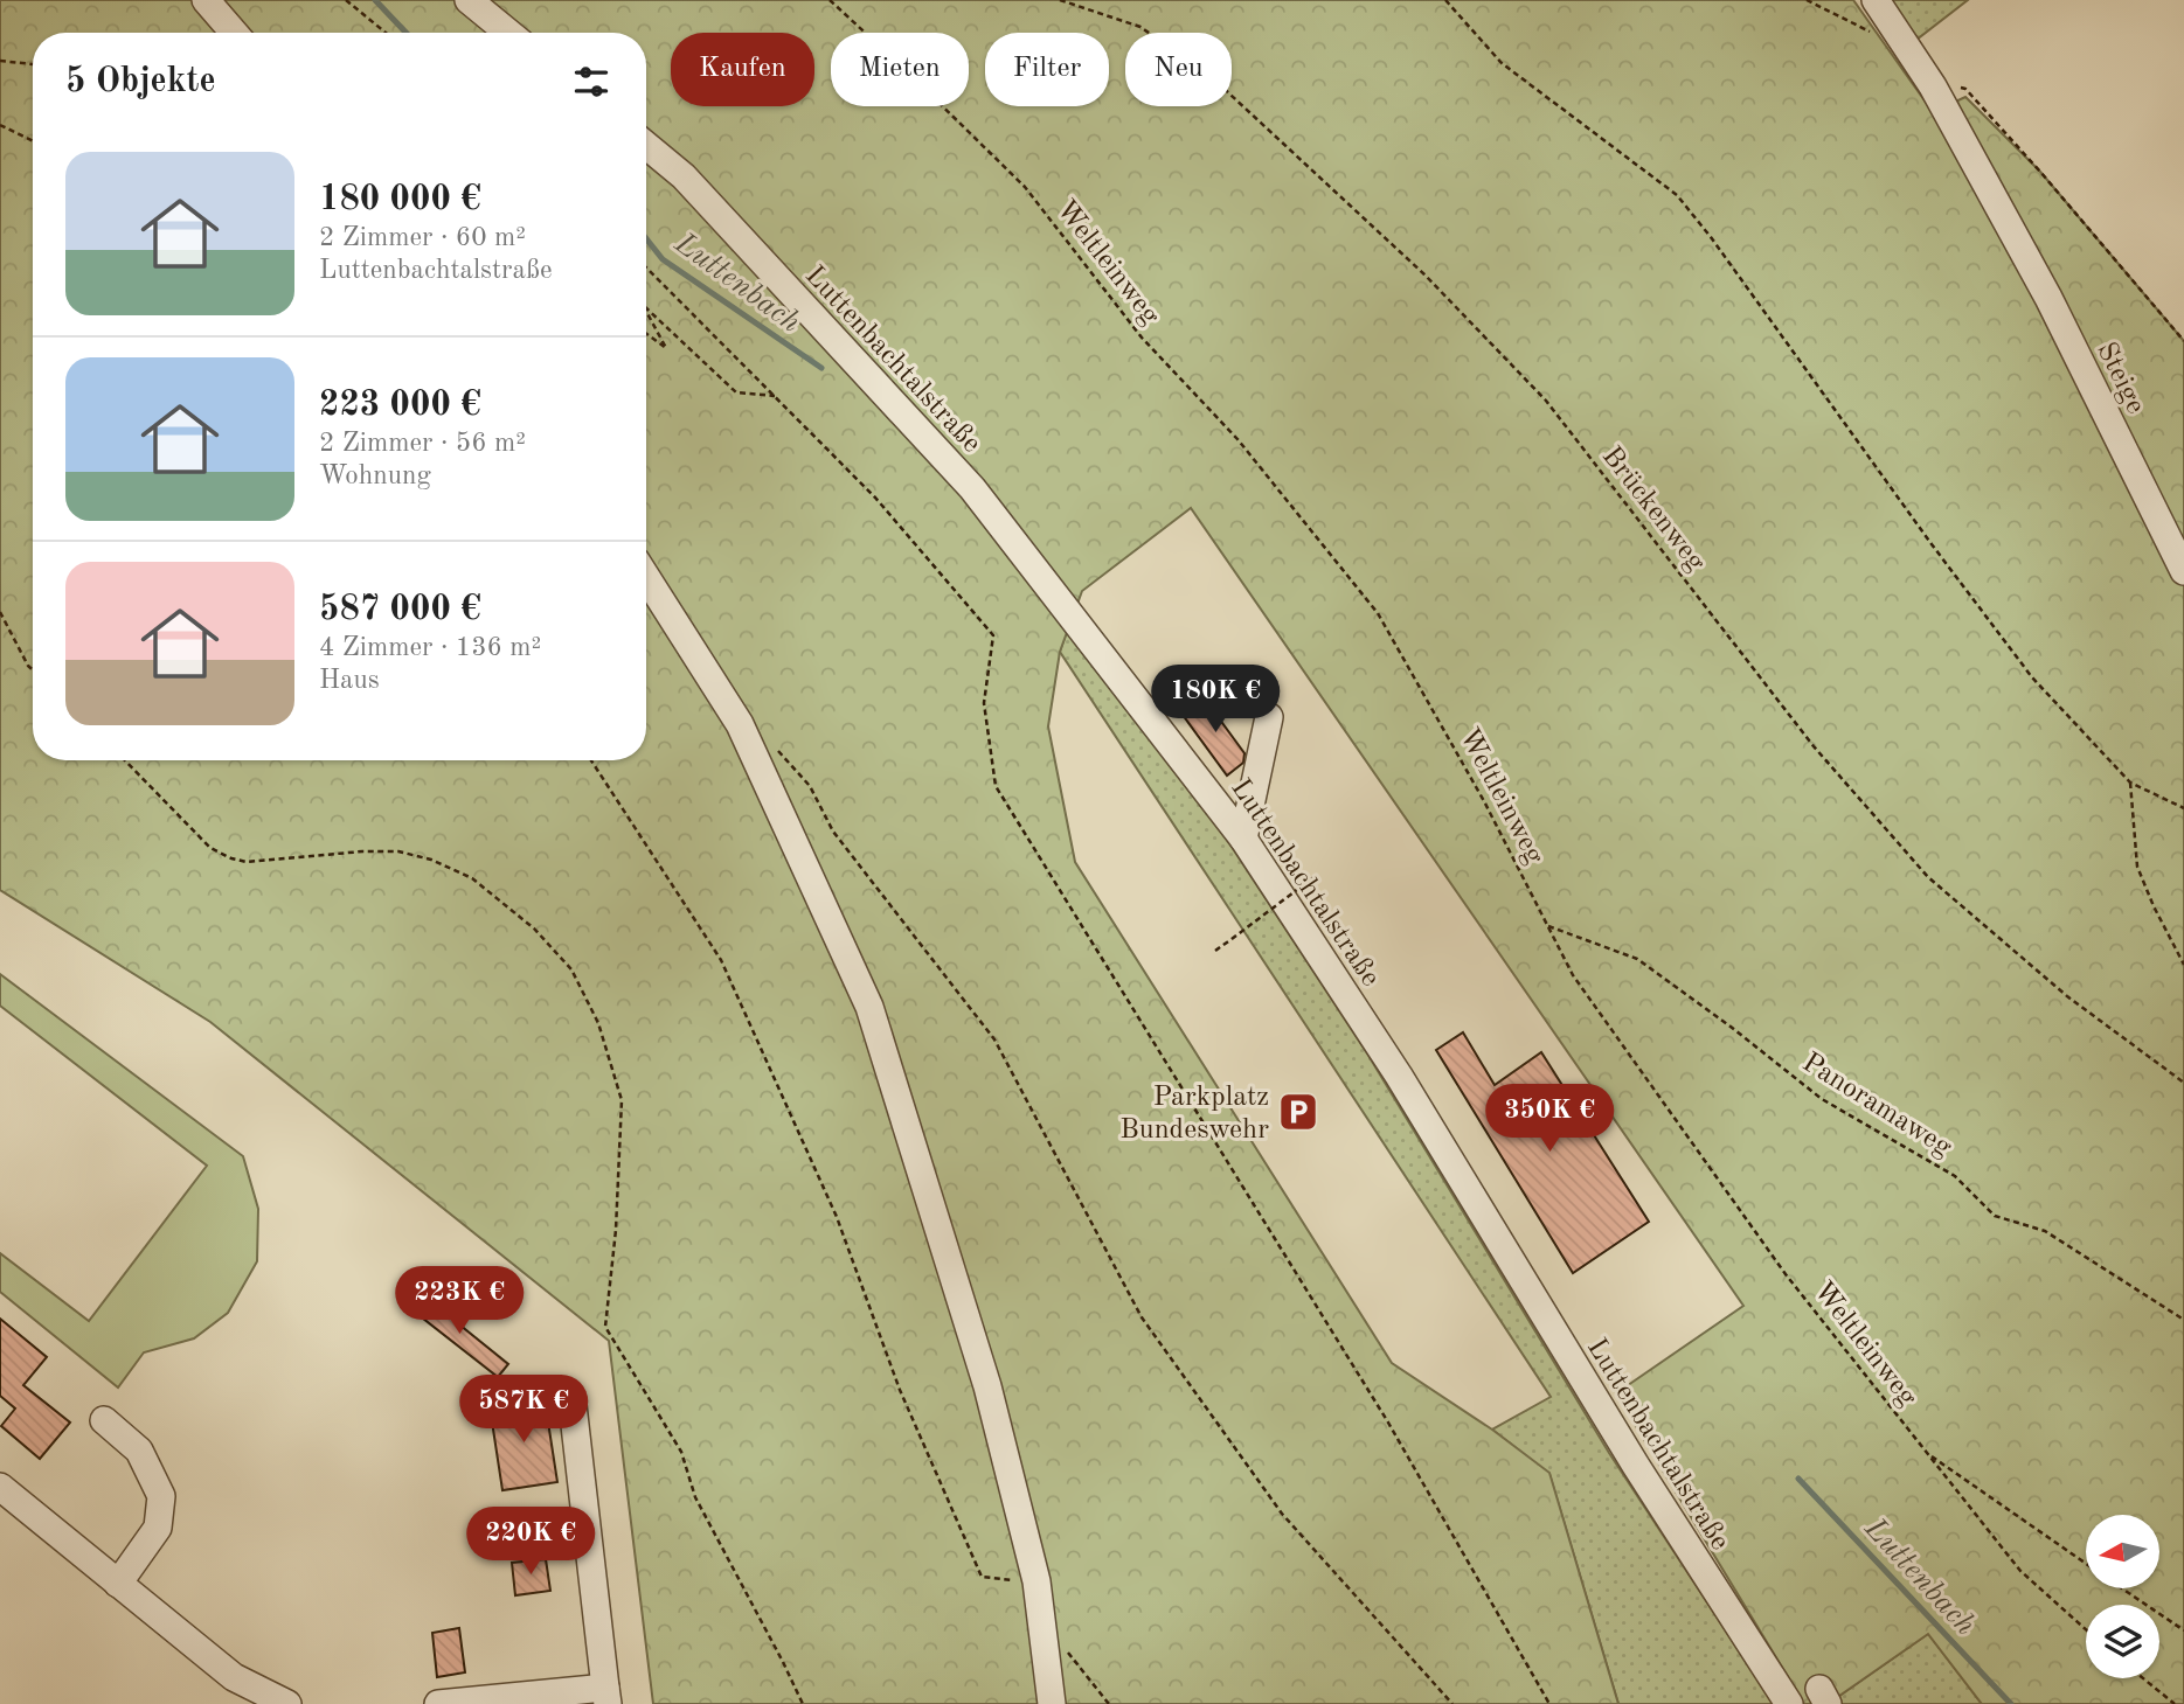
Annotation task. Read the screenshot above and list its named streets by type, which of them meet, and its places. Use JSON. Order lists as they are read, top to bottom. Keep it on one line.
{"streets":{"street":["Luttenbachtalstraße","Steige"],"path":["Weltleinweg","Brückenweg","Panoramaweg"]},"crossings":[["Weltleinweg","Panoramaweg"]],"water":["Luttenbach"],"places":{"parking":["Parkplatz Bundeswehr"]},"north":"left","page":{"chip":["Kaufen","Mieten","Filter","Neu"],"heading":"5 Objekte","list":[{"name":"180 000 €","note":"2 Zimmer · 60 m² · Luttenbachtalstraße"},{"name":"223 000 €","note":"2 Zimmer · 56 m² · Wohnung"},{"name":"587 000 €","note":"4 Zimmer · 136 m² · Haus"}],"price":["180K €","350K €","223K €","587K €","220K €"]}}
